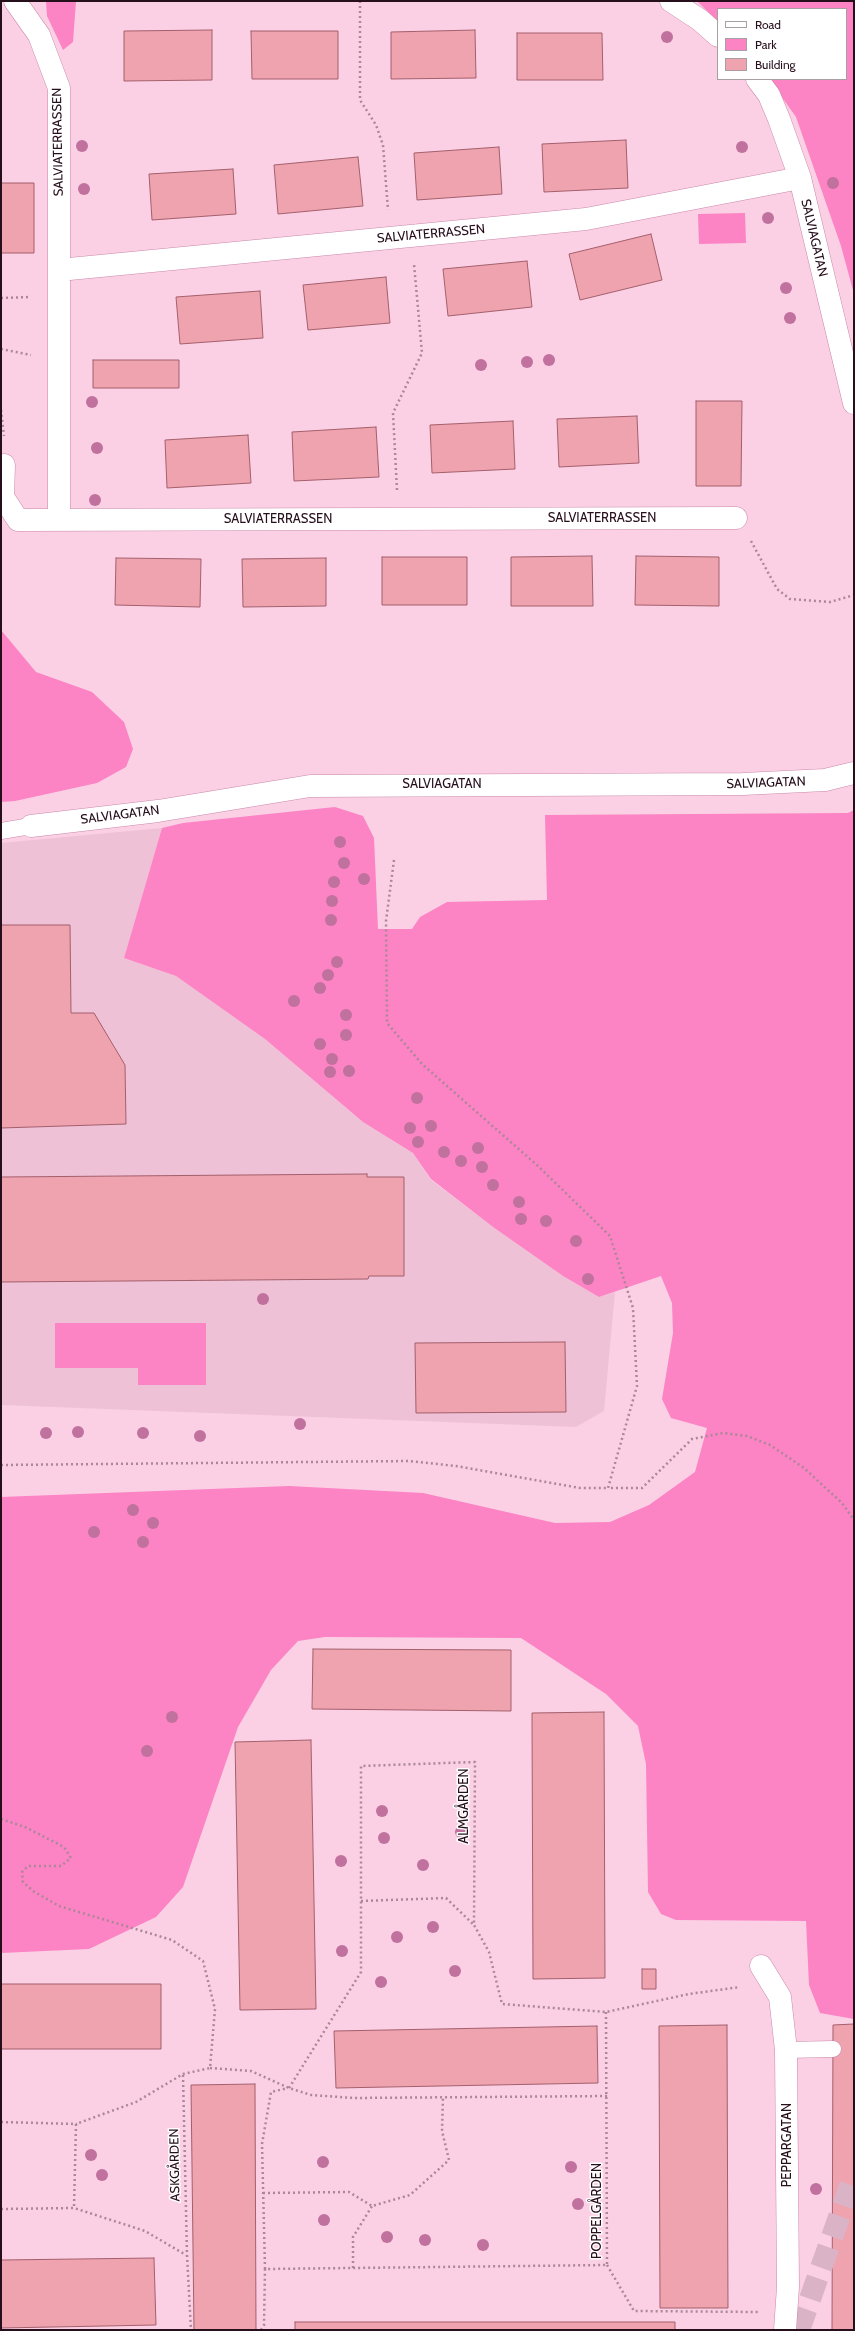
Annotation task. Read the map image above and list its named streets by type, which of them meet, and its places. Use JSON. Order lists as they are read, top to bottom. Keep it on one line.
{"streets":{"street":["SALVIATERRASSEN","SALVIAGATAN","PEPPARGATAN"],"path":["ALMGÅRDEN","ASKGÅRDEN","POPPELGÅRDEN"]},"crossings":[["SALVIATERRASSEN","SALVIAGATAN"],["ALMGÅRDEN","PEPPARGATAN"],["ALMGÅRDEN","POPPELGÅRDEN"]],"legend":["Road","Park","Building"]}
